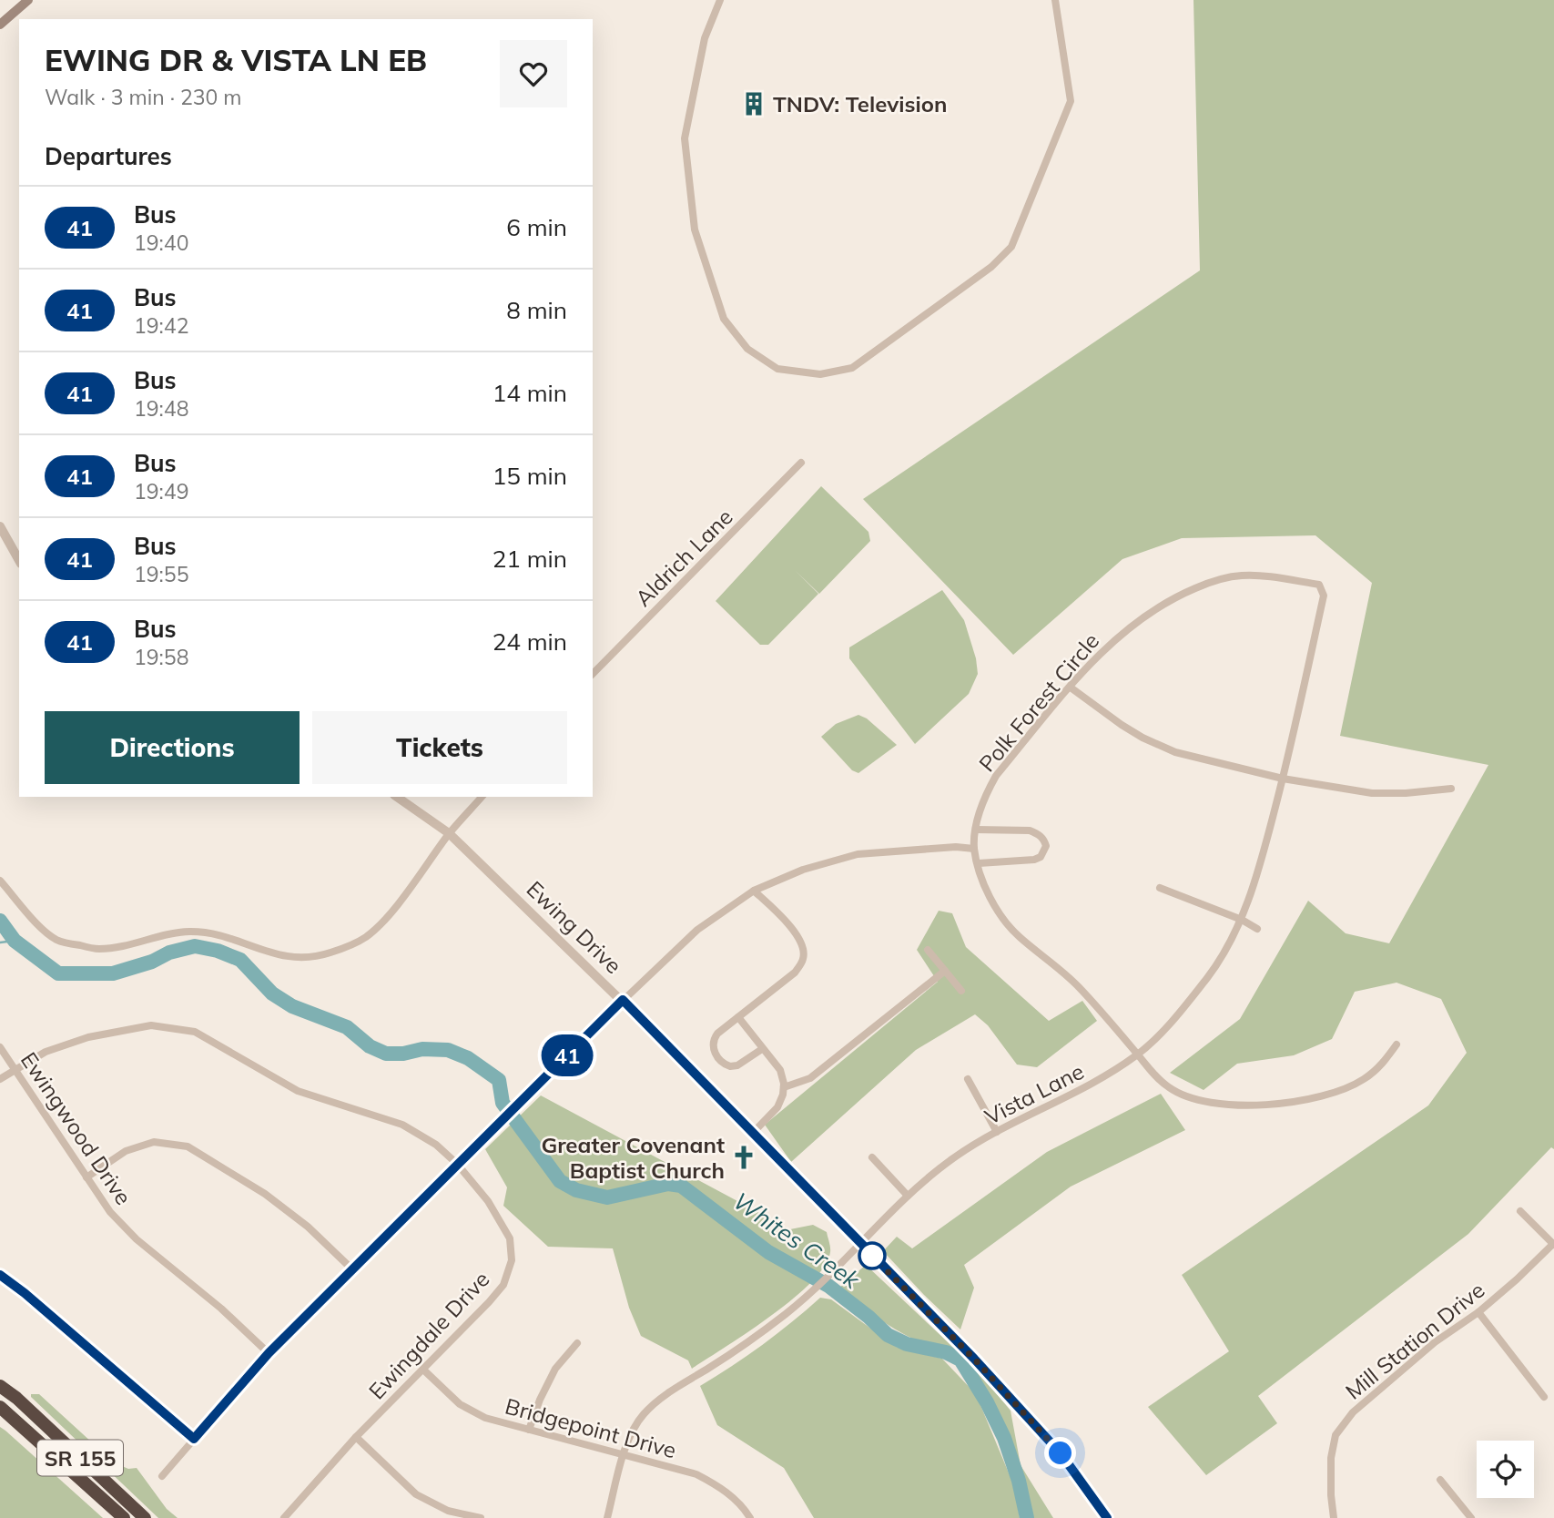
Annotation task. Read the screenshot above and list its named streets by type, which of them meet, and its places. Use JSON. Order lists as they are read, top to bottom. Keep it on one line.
{"streets":{"highway":["SR 155"],"street":["Aldrich Lane","Polk Forest Circle","Ewing Drive","Vista Lane","Ewingwood Drive","Ewingdale Drive","Mill Station Drive","Bridgepoint Drive"]},"crossings":[["Polk Forest Circle","Vista Lane"],["Ewing Drive","Vista Lane"],["Vista Lane","Bridgepoint Drive"],["Ewingwood Drive","Ewingdale Drive"],["Ewingdale Drive","Bridgepoint Drive"]],"water":["Whites Creek"],"places":{"building":["TNDV: Television"],"church":["Greater Covenant Baptist Church"]},"lines":["bus line 41"],"page":{"on_map":"41","heading":[["EWING DR & VISTA LN EB","Walk · 3 min · 230 m"],"Departures"],"list":[{"mark":"41","name":"Bus","note":"19:40","value":"6 min"},{"mark":"41","name":"Bus","note":"19:42","value":"8 min"},{"mark":"41","name":"Bus","note":"19:48","value":"14 min"},{"mark":"41","name":"Bus","note":"19:49","value":"15 min"},{"mark":"41","name":"Bus","note":"19:55","value":"21 min"},{"mark":"41","name":"Bus","note":"19:58","value":"24 min"}],"buttons":["Directions","Tickets"]}}
